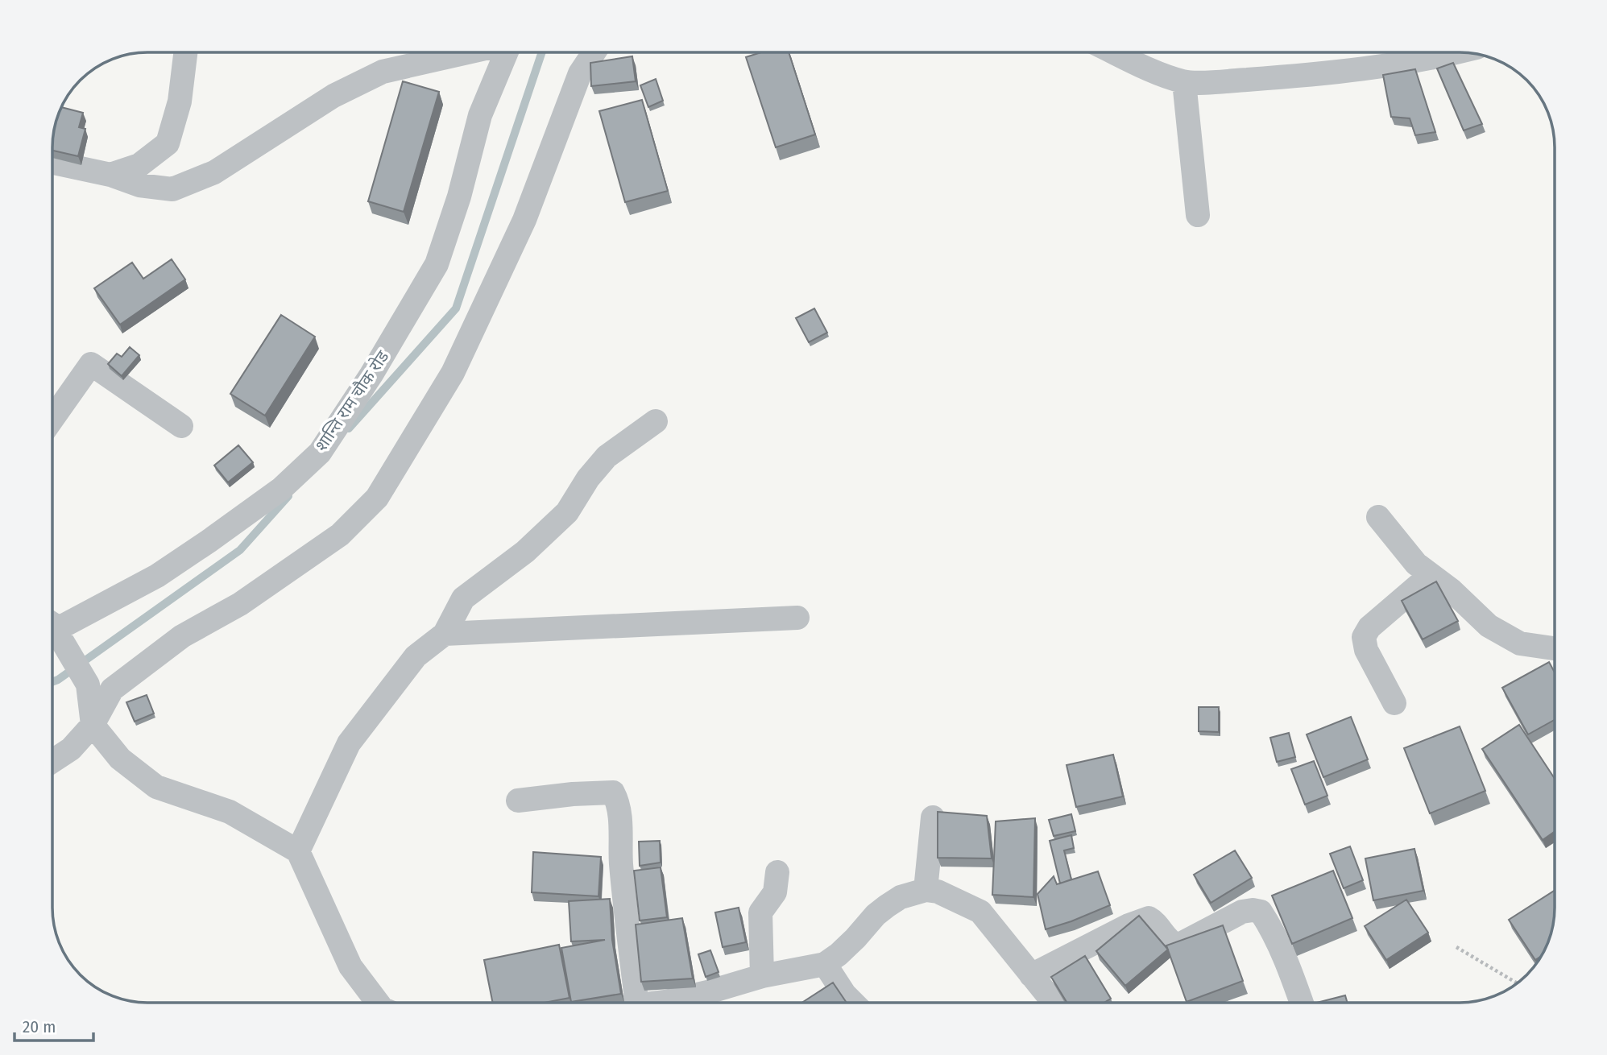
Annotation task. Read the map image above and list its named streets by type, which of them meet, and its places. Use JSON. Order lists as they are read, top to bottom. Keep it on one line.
{"streets":{"street":["शान्ति राम चौक रोड"]},"scale_bar":"20 m"}
